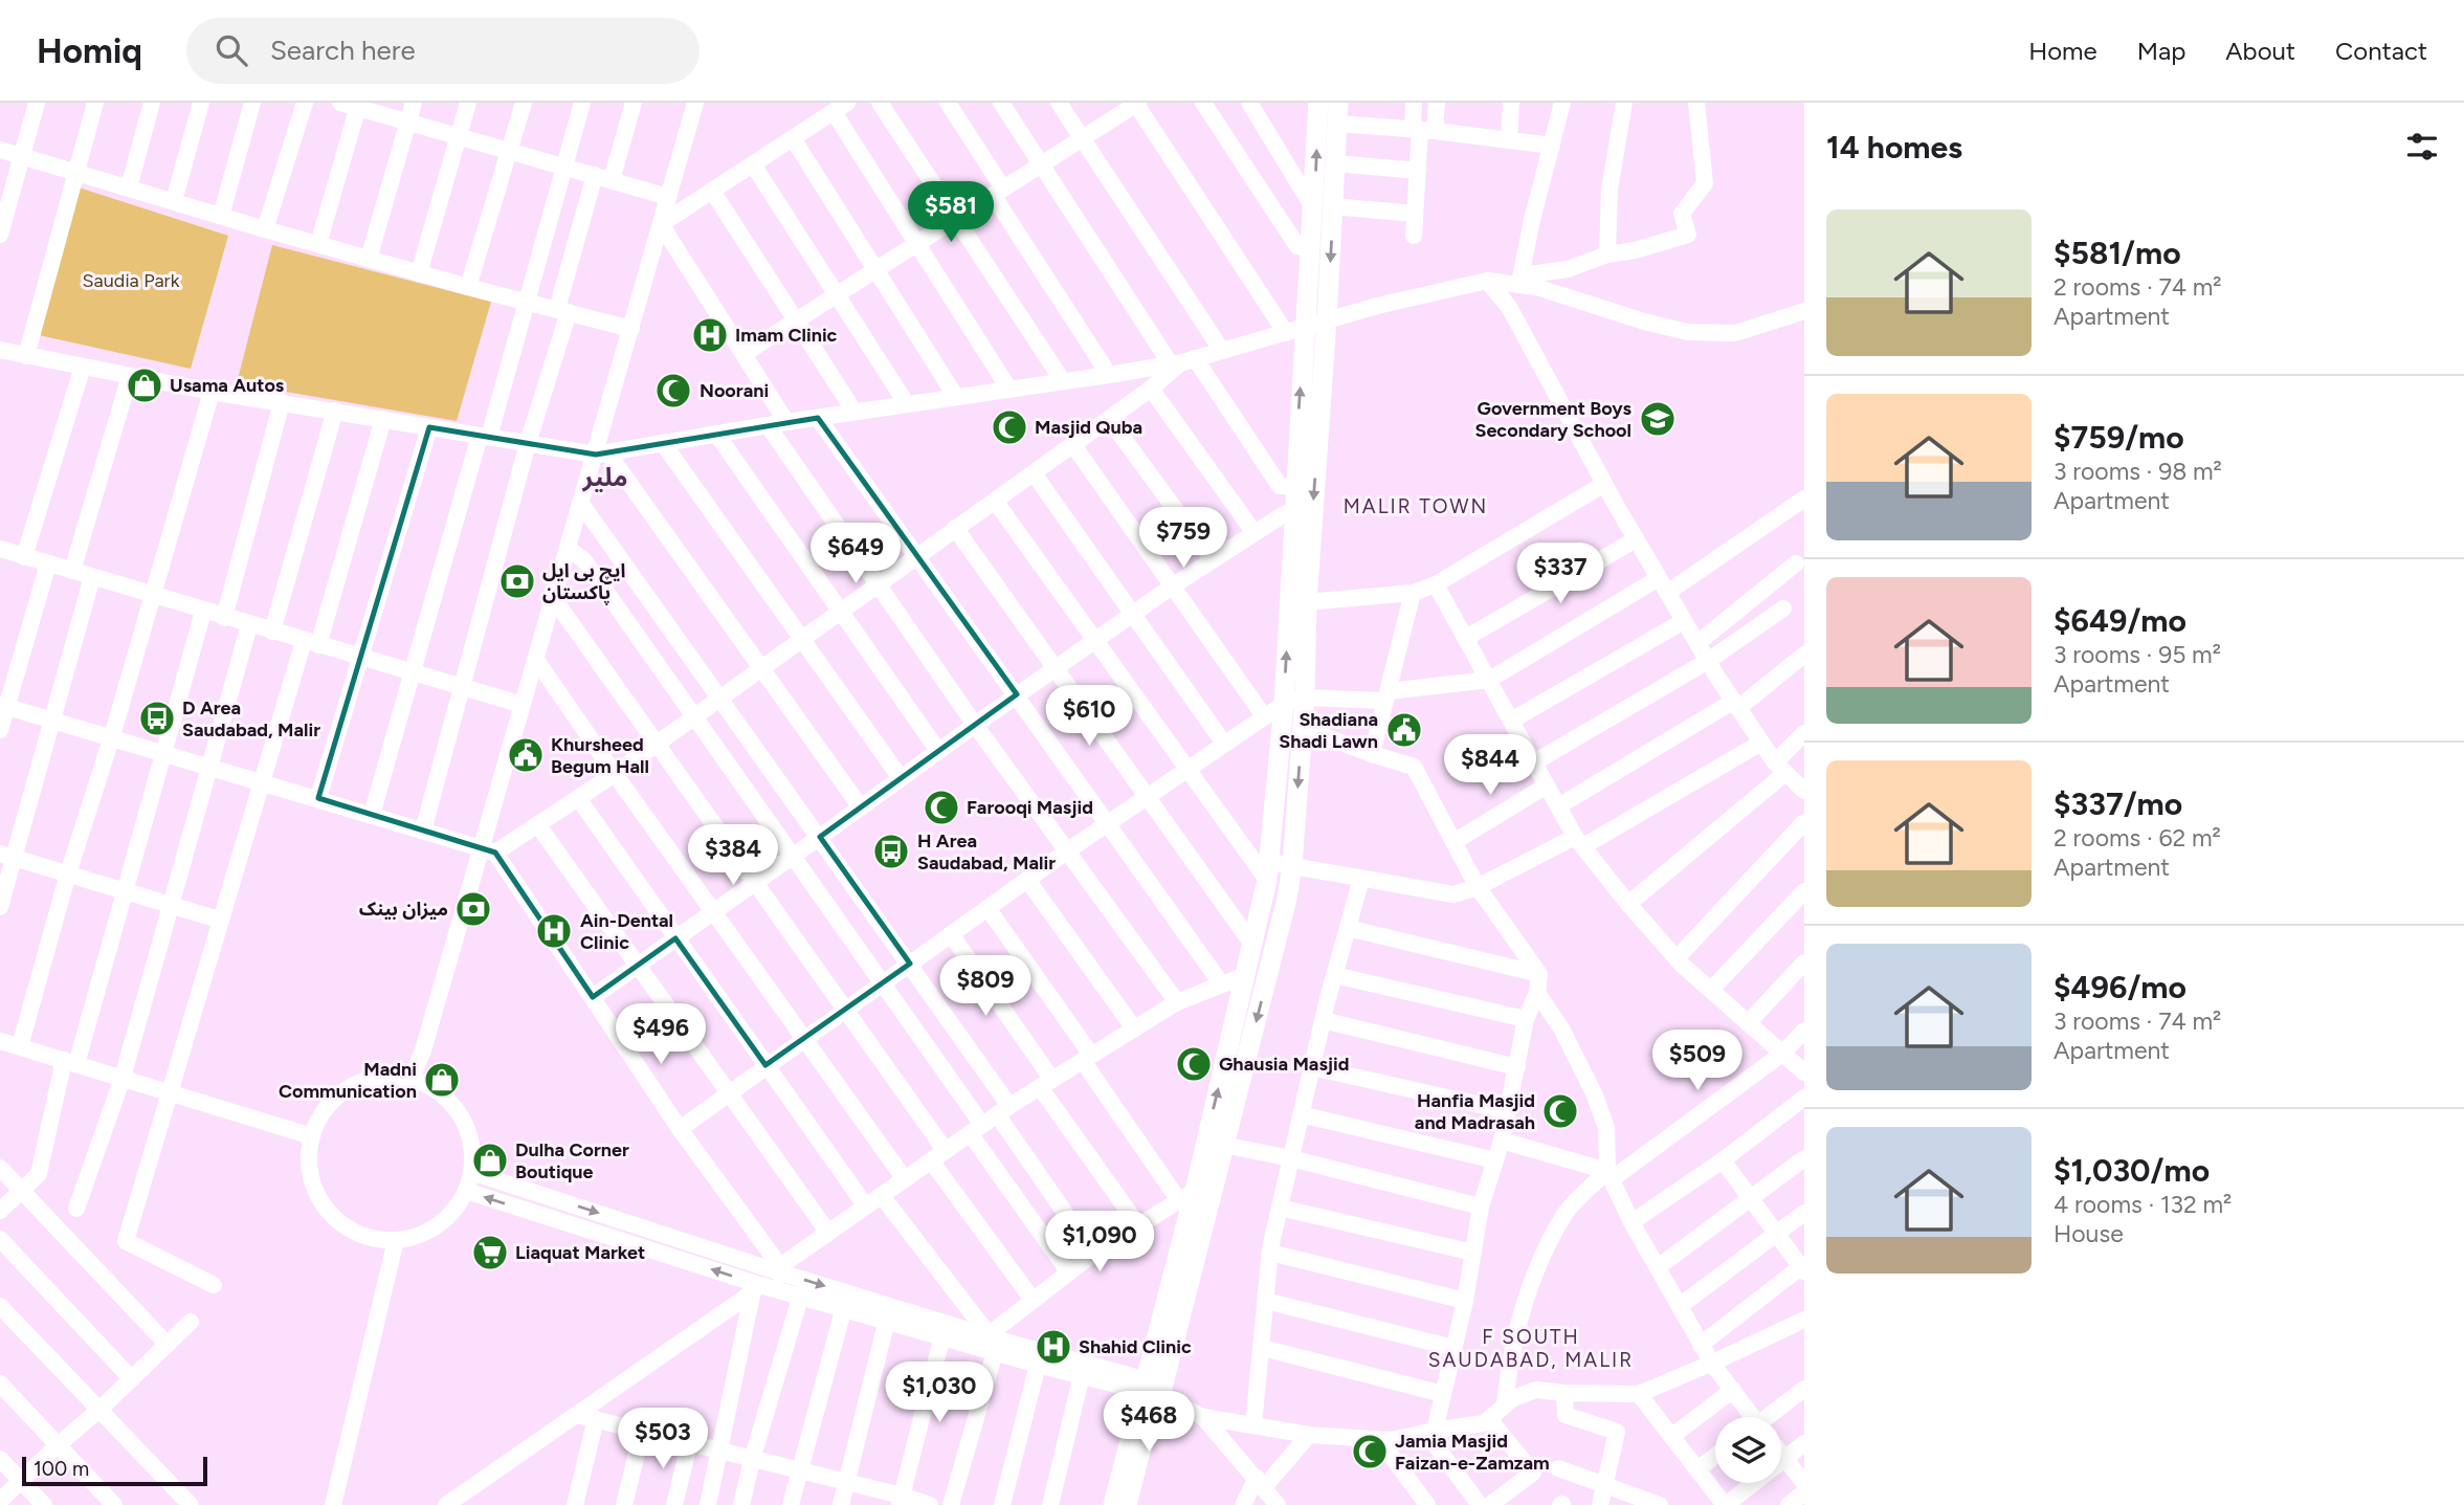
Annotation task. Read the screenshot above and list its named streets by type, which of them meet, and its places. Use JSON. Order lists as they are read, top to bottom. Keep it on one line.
{"districts":["ملیر","MALIR TOWN","F SOUTH SAUDABAD, MALIR"],"parks":["Saudia Park"],"places":{"hospital":["Imam Clinic","Ain-Dental Clinic","Shahid Clinic"],"shop":["Usama Autos","Madni Communication","Dulha Corner Boutique"],"mosque":["Noorani","Masjid Quba","Farooqi Masjid","Ghausia Masjid","Hanfia Masjid and Madrasah","Jamia Masjid Faizan-e-Zamzam"],"school or university":["Government Boys Secondary School"],"bank":["ایچ بی ایل پاکستان","میزان بینک"],"bus stop":["D Area Saudabad, Malir","H Area Saudabad, Malir"],"public building":["Shadiana Shadi Lawn","Khursheed Begum Hall"],"supermarket":["Liaquat Market"]},"scale_bar":"100 m","page":{"header":"Homiq","search":"Search here","nav":["Home","Map","About","Contact"],"heading":"14 homes","price":["$581","$759","$649","$337","$610","$844","$384","$809","$496","$509","$1,090","$1,030","$468","$503"],"list":[{"name":"$581/mo","note":"2 rooms · 74 m² · Apartment"},{"name":"$759/mo","note":"3 rooms · 98 m² · Apartment"},{"name":"$649/mo","note":"3 rooms · 95 m² · Apartment"},{"name":"$337/mo","note":"2 rooms · 62 m² · Apartment"},{"name":"$496/mo","note":"3 rooms · 74 m² · Apartment"},{"name":"$1,030/mo","note":"4 rooms · 132 m² · House"}],"scale":"100 m"}}
